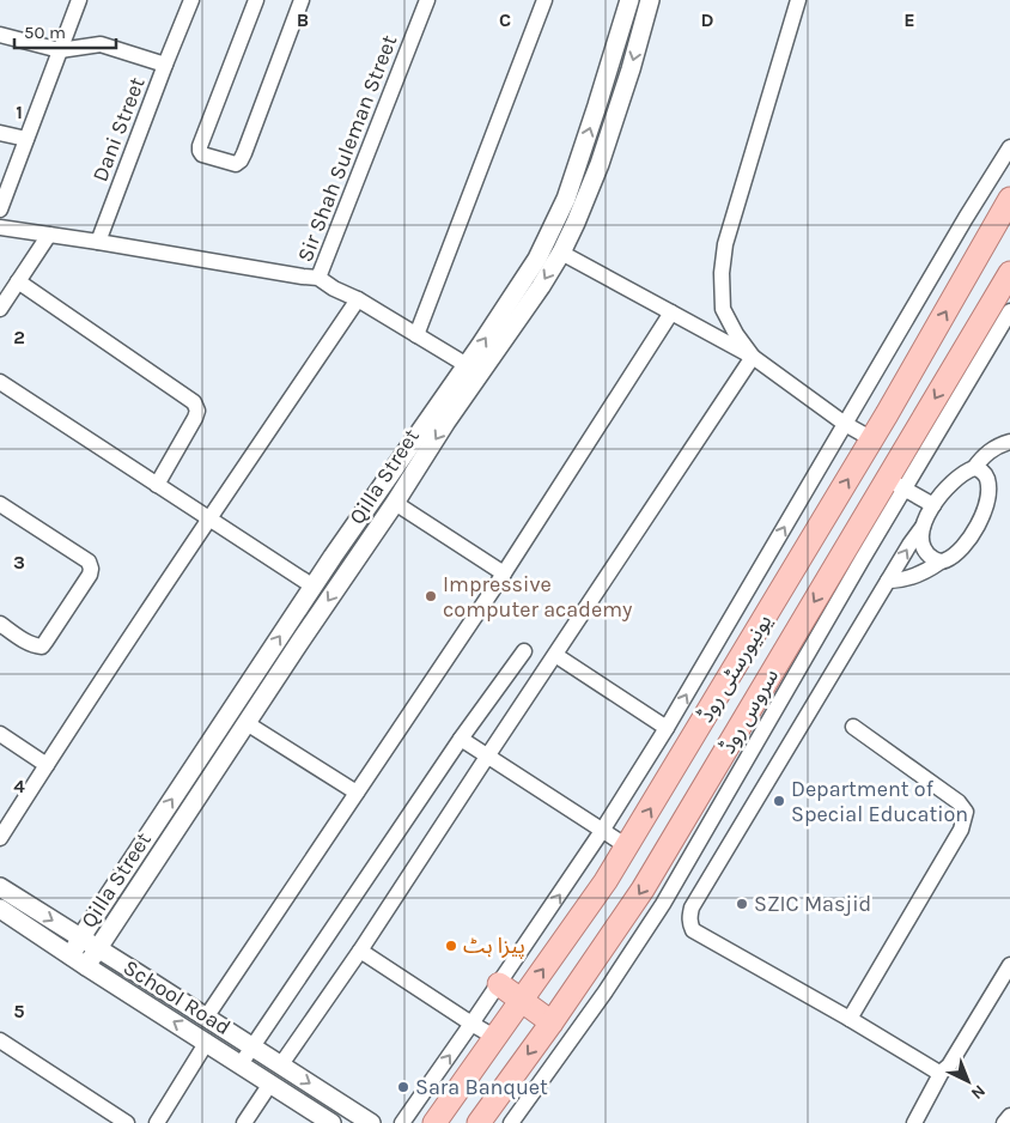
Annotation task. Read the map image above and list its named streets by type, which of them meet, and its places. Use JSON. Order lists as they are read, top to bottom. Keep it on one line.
{"streets":{"main road":["یونیورسٹی روڈ"],"street":["Dani Street","Sir Shah Suleman Street","Qilla Street","سروس روڈ","School Road"]},"crossings":[["Qilla Street","School Road"],["یونیورسٹی روڈ","سروس روڈ"]],"places":["Impressive computer academy","Department of Special Education","SZIC Masjid","پیزا ہٹ","Sara Banquet"],"scale_bar":"50 m","north":"bottom right","grid":{"columns":["B","C","D","E"],"rows":["1","2","3","4","5"]}}
